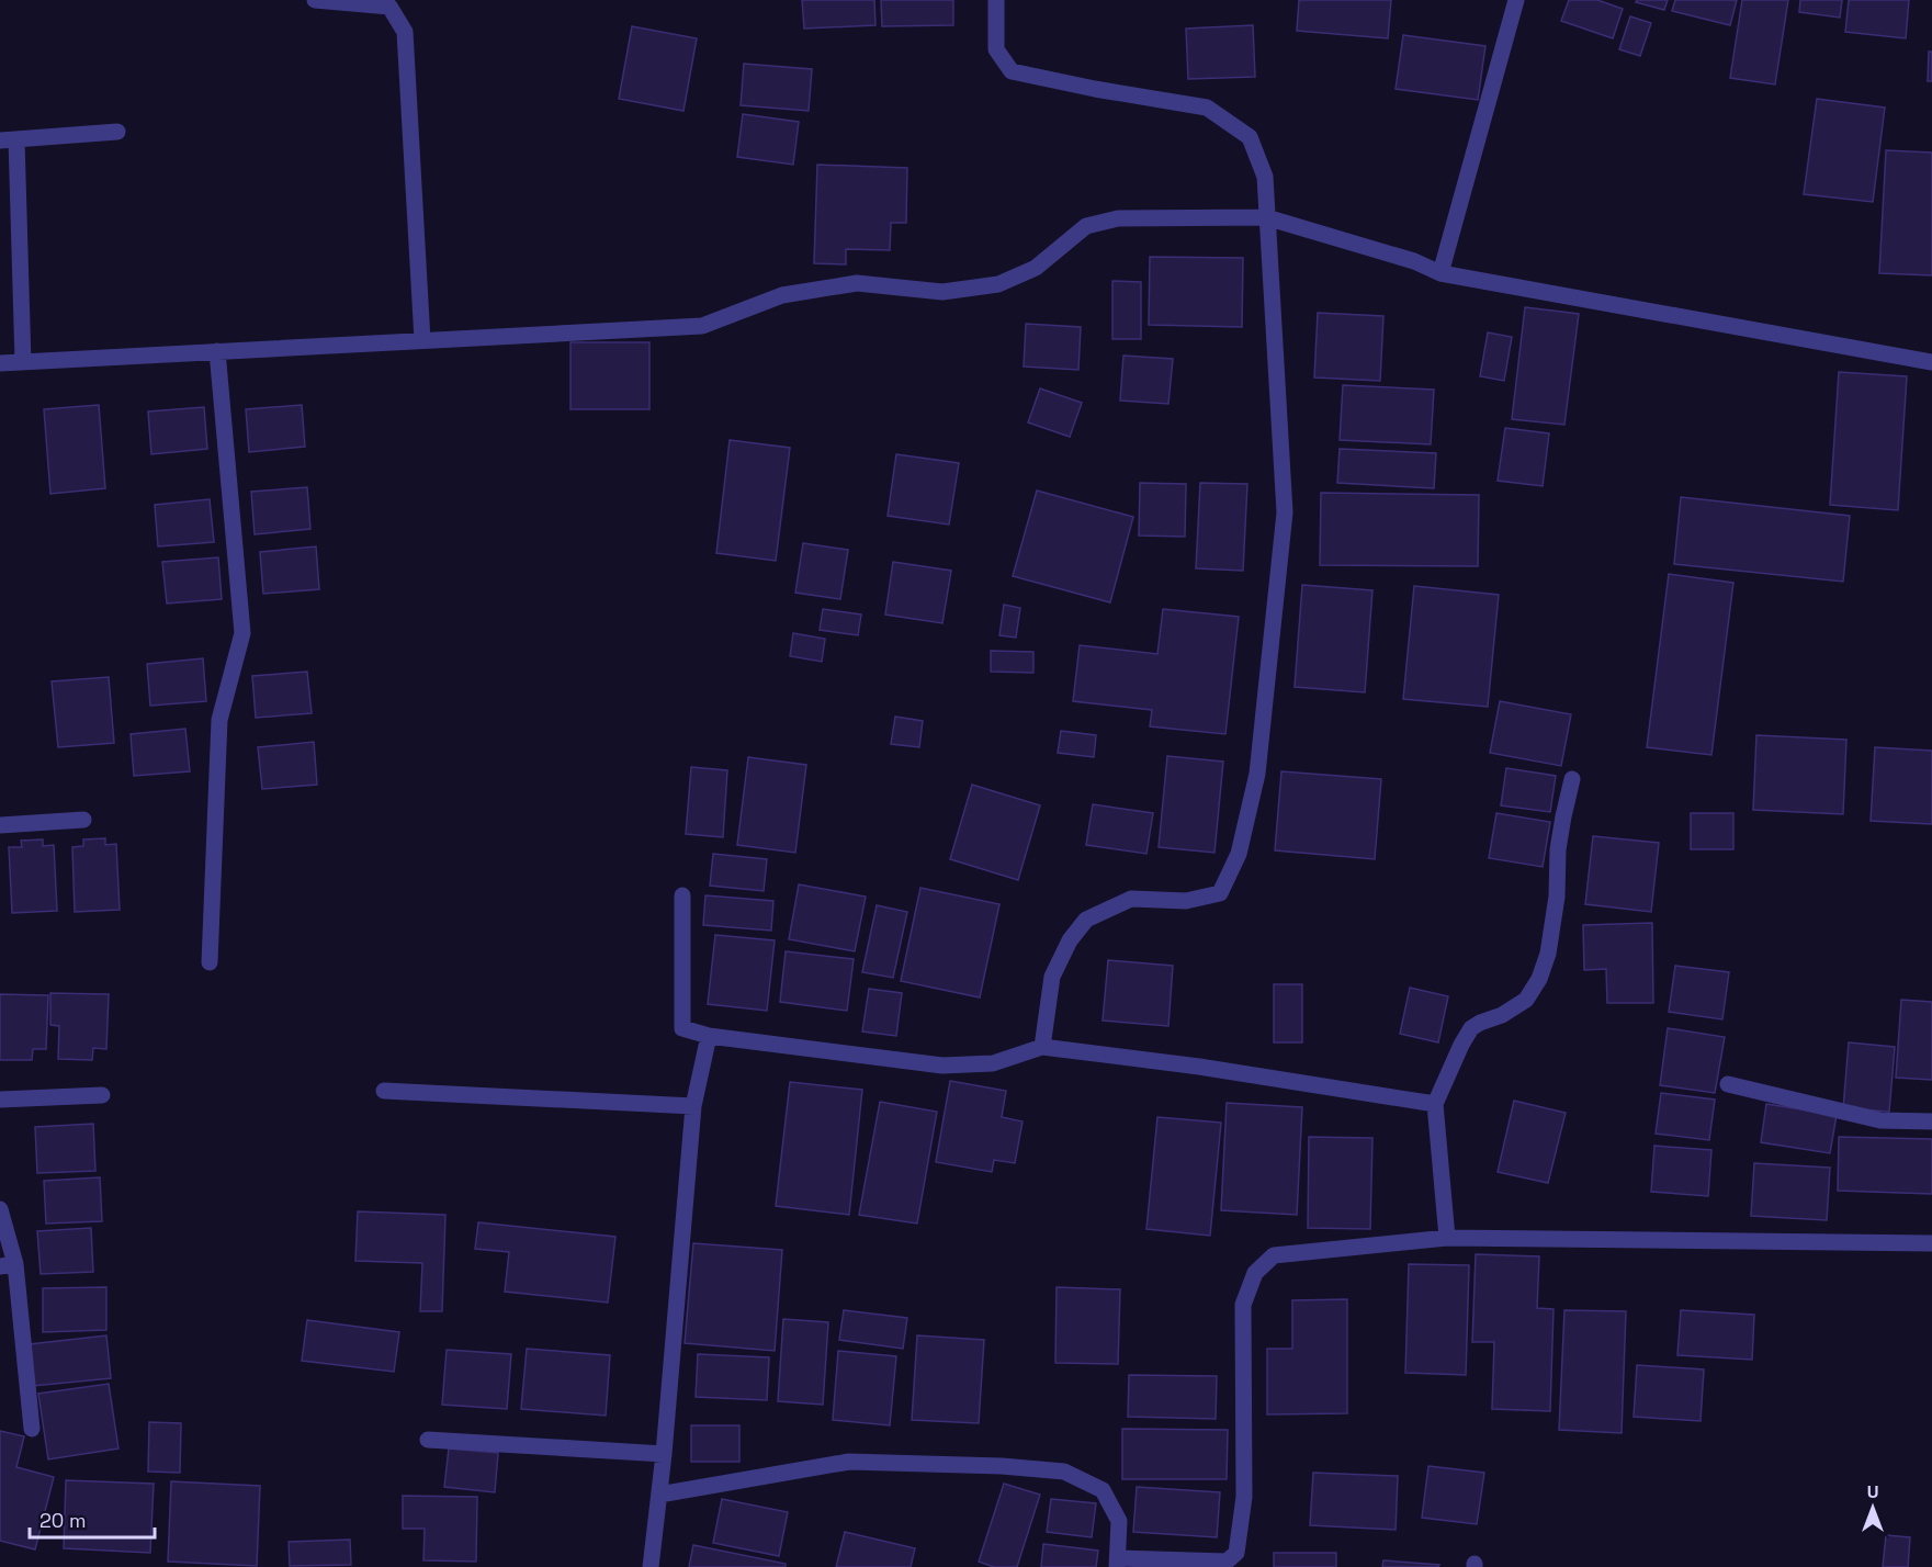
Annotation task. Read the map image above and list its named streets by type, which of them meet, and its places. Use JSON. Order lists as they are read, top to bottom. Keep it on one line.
{"scale_bar":"20 m","north":"top"}
